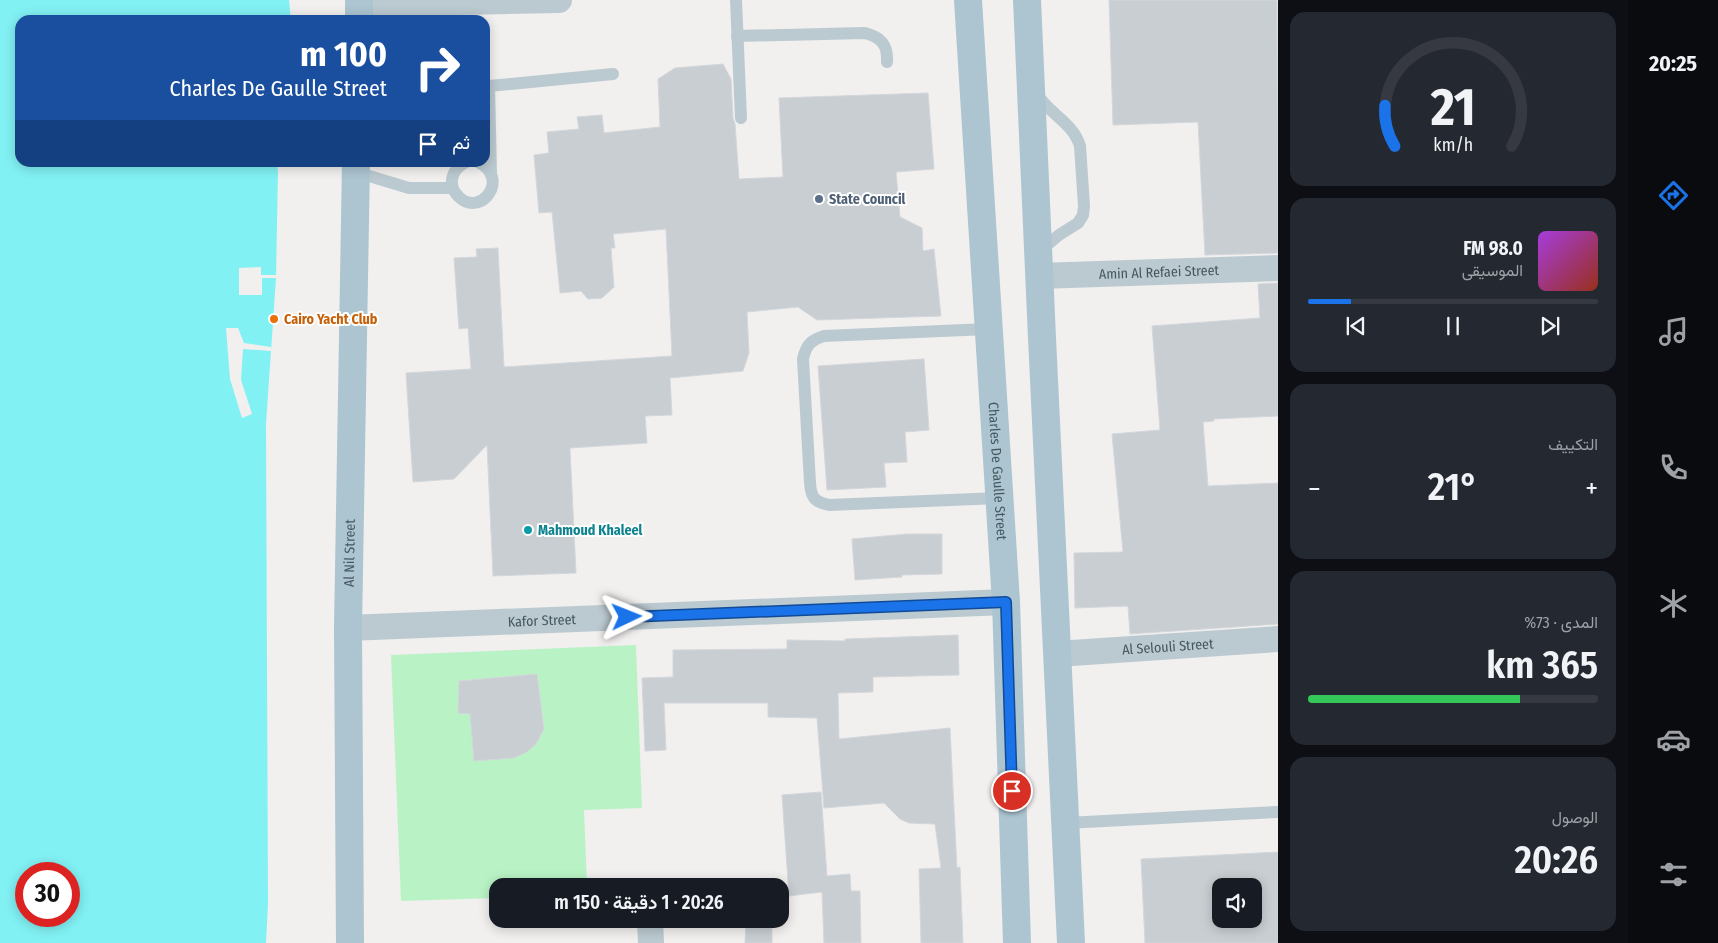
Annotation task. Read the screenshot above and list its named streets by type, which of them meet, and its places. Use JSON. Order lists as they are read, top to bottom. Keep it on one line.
{"streets":{"main road":["Charles De Gaulle Street","Al Nil Street"],"street":["Amin Al Refaei Street","Kafor Street","Al Selouli Street"]},"crossings":[["Charles De Gaulle Street","Kafor Street"],["Al Nil Street","Kafor Street"]],"places":["State Council","Cairo Yacht Club","Mahmoud Khaleel"],"page":{"tabs":"20:25","turn":["100 m","Charles De Gaulle Street"],"then":"ثم","song":["98.0 FM","الموسيقى"],"tile":["التكييف",["المدى · 73%","365 km"],["الوصول","20:26"]],"heat":["−","21°","+"],"limit":"30","trip":"20:26 · 1 دقيقة · 150 m","gauge":["21","km/h"]}}
